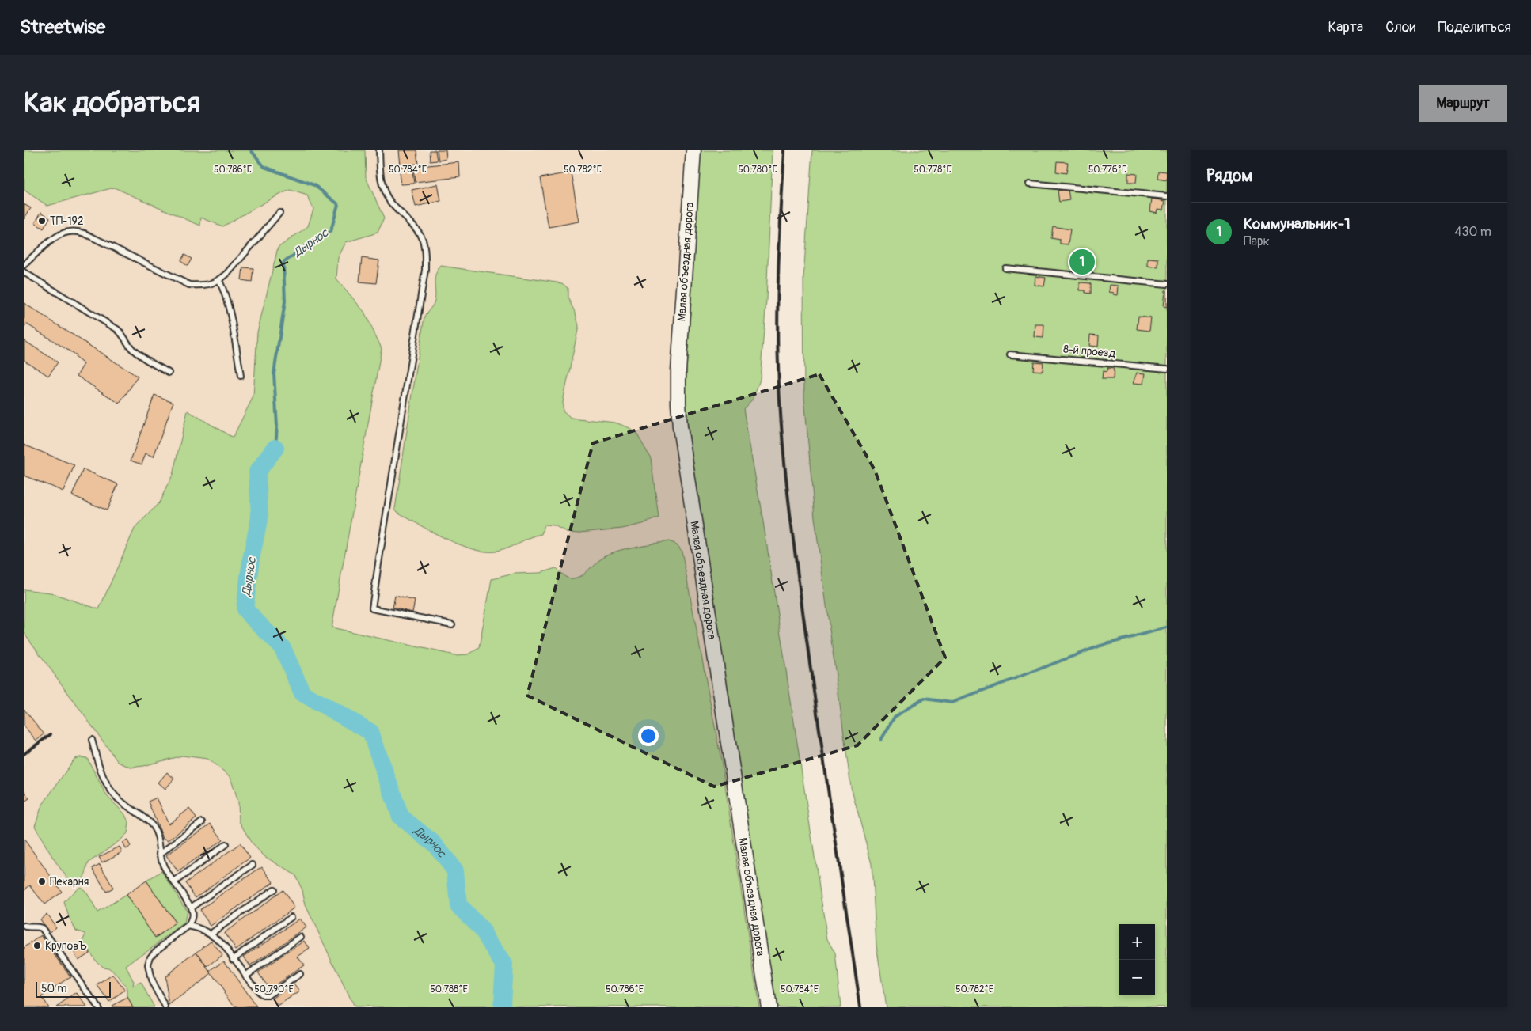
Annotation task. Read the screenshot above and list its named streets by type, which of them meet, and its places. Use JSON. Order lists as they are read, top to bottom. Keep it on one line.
{"streets":{"street":["Малая объездная дорога"],"lane":["8-й проезд"]},"water":["Дырнос"],"places":["ТП-192","Пекарня","КруповЪ"],"scale_bar":"50 m","page":{"header":"Streetwise","nav":["Карта","Слои","Поделиться"],"buttons":"Маршрут","title":"Как добраться","heading":"Рядом","list":[{"mark":"1","name":"Коммунальник-1","note":"Парк","value":"430 m"}],"pins":"1","map_buttons":["+","−"],"scale":"50 m"},"coordinates":["50.786°E","50.784°E","50.782°E","50.780°E","50.778°E","50.776°E","50.790°E","50.788°E"]}
